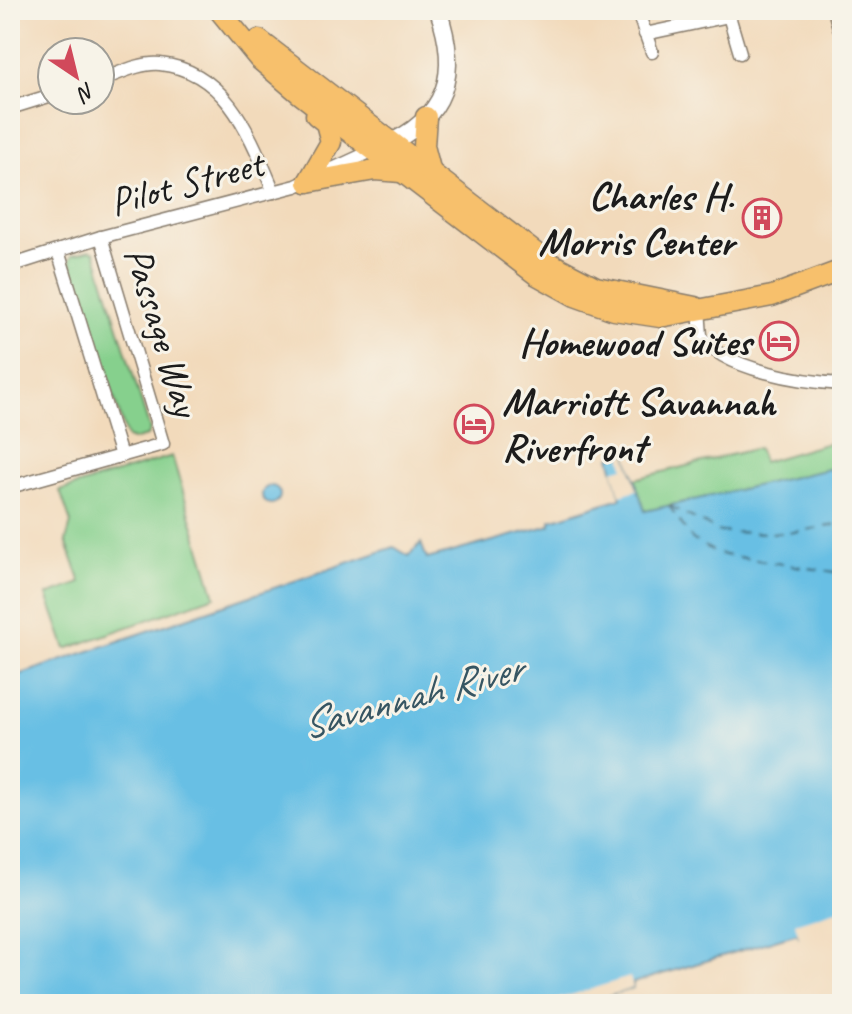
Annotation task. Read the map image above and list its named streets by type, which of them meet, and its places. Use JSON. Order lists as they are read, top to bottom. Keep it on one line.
{"streets":{"street":["Pilot Street","Passage Way"]},"crossings":[["Pilot Street","Passage Way"]],"water":["Savannah River"],"places":{"building":["Charles H. Morris Center"],"hotel":["Homewood Suites","Marriott Savannah Riverfront"]},"north":"bottom right"}
